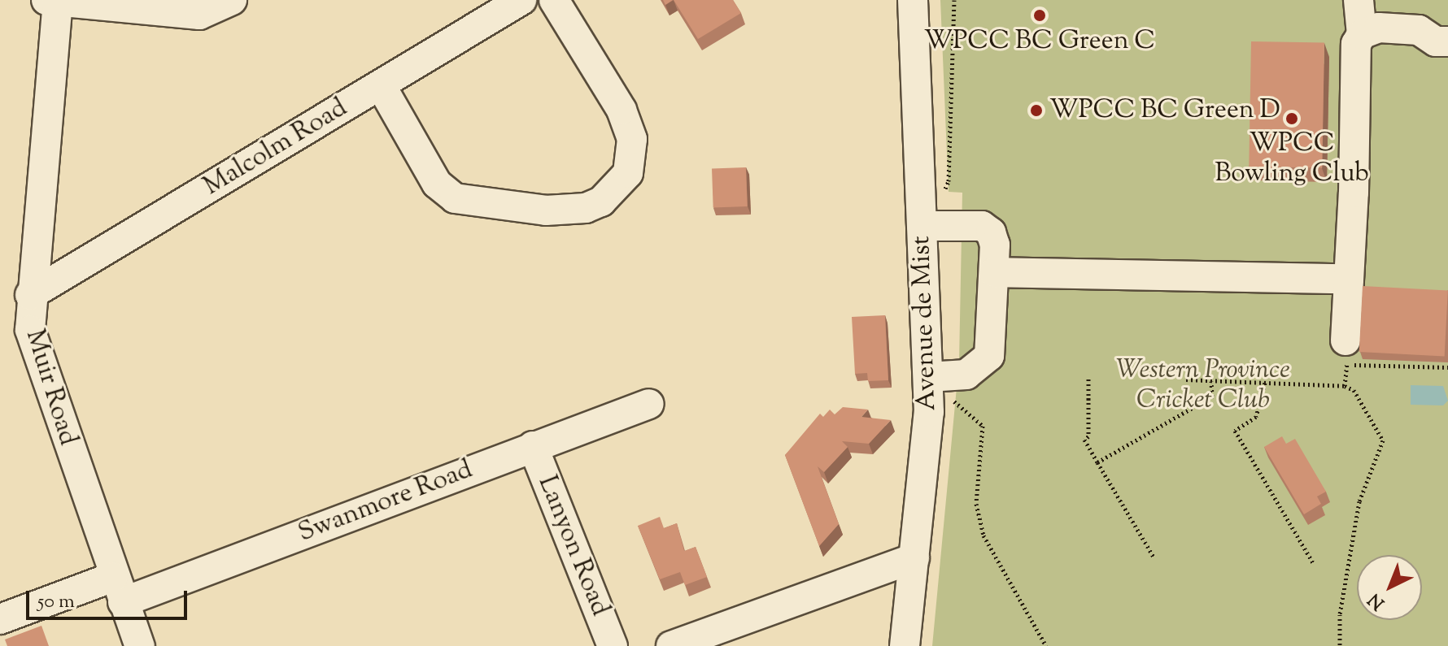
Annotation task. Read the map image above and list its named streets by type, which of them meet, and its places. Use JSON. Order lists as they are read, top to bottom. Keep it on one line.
{"streets":{"street":["Malcolm Road","Avenue de Mist","Muir Road","Swanmore Road","Lanyon Road"]},"crossings":[["Malcolm Road","Muir Road"],["Muir Road","Swanmore Road"],["Swanmore Road","Lanyon Road"]],"parks":["Western Province Cricket Club"],"places":["WPCC BC Green C","WPCC BC Green D","WPCC Bowling Club"],"scale_bar":"50 m","north":"bottom left"}
